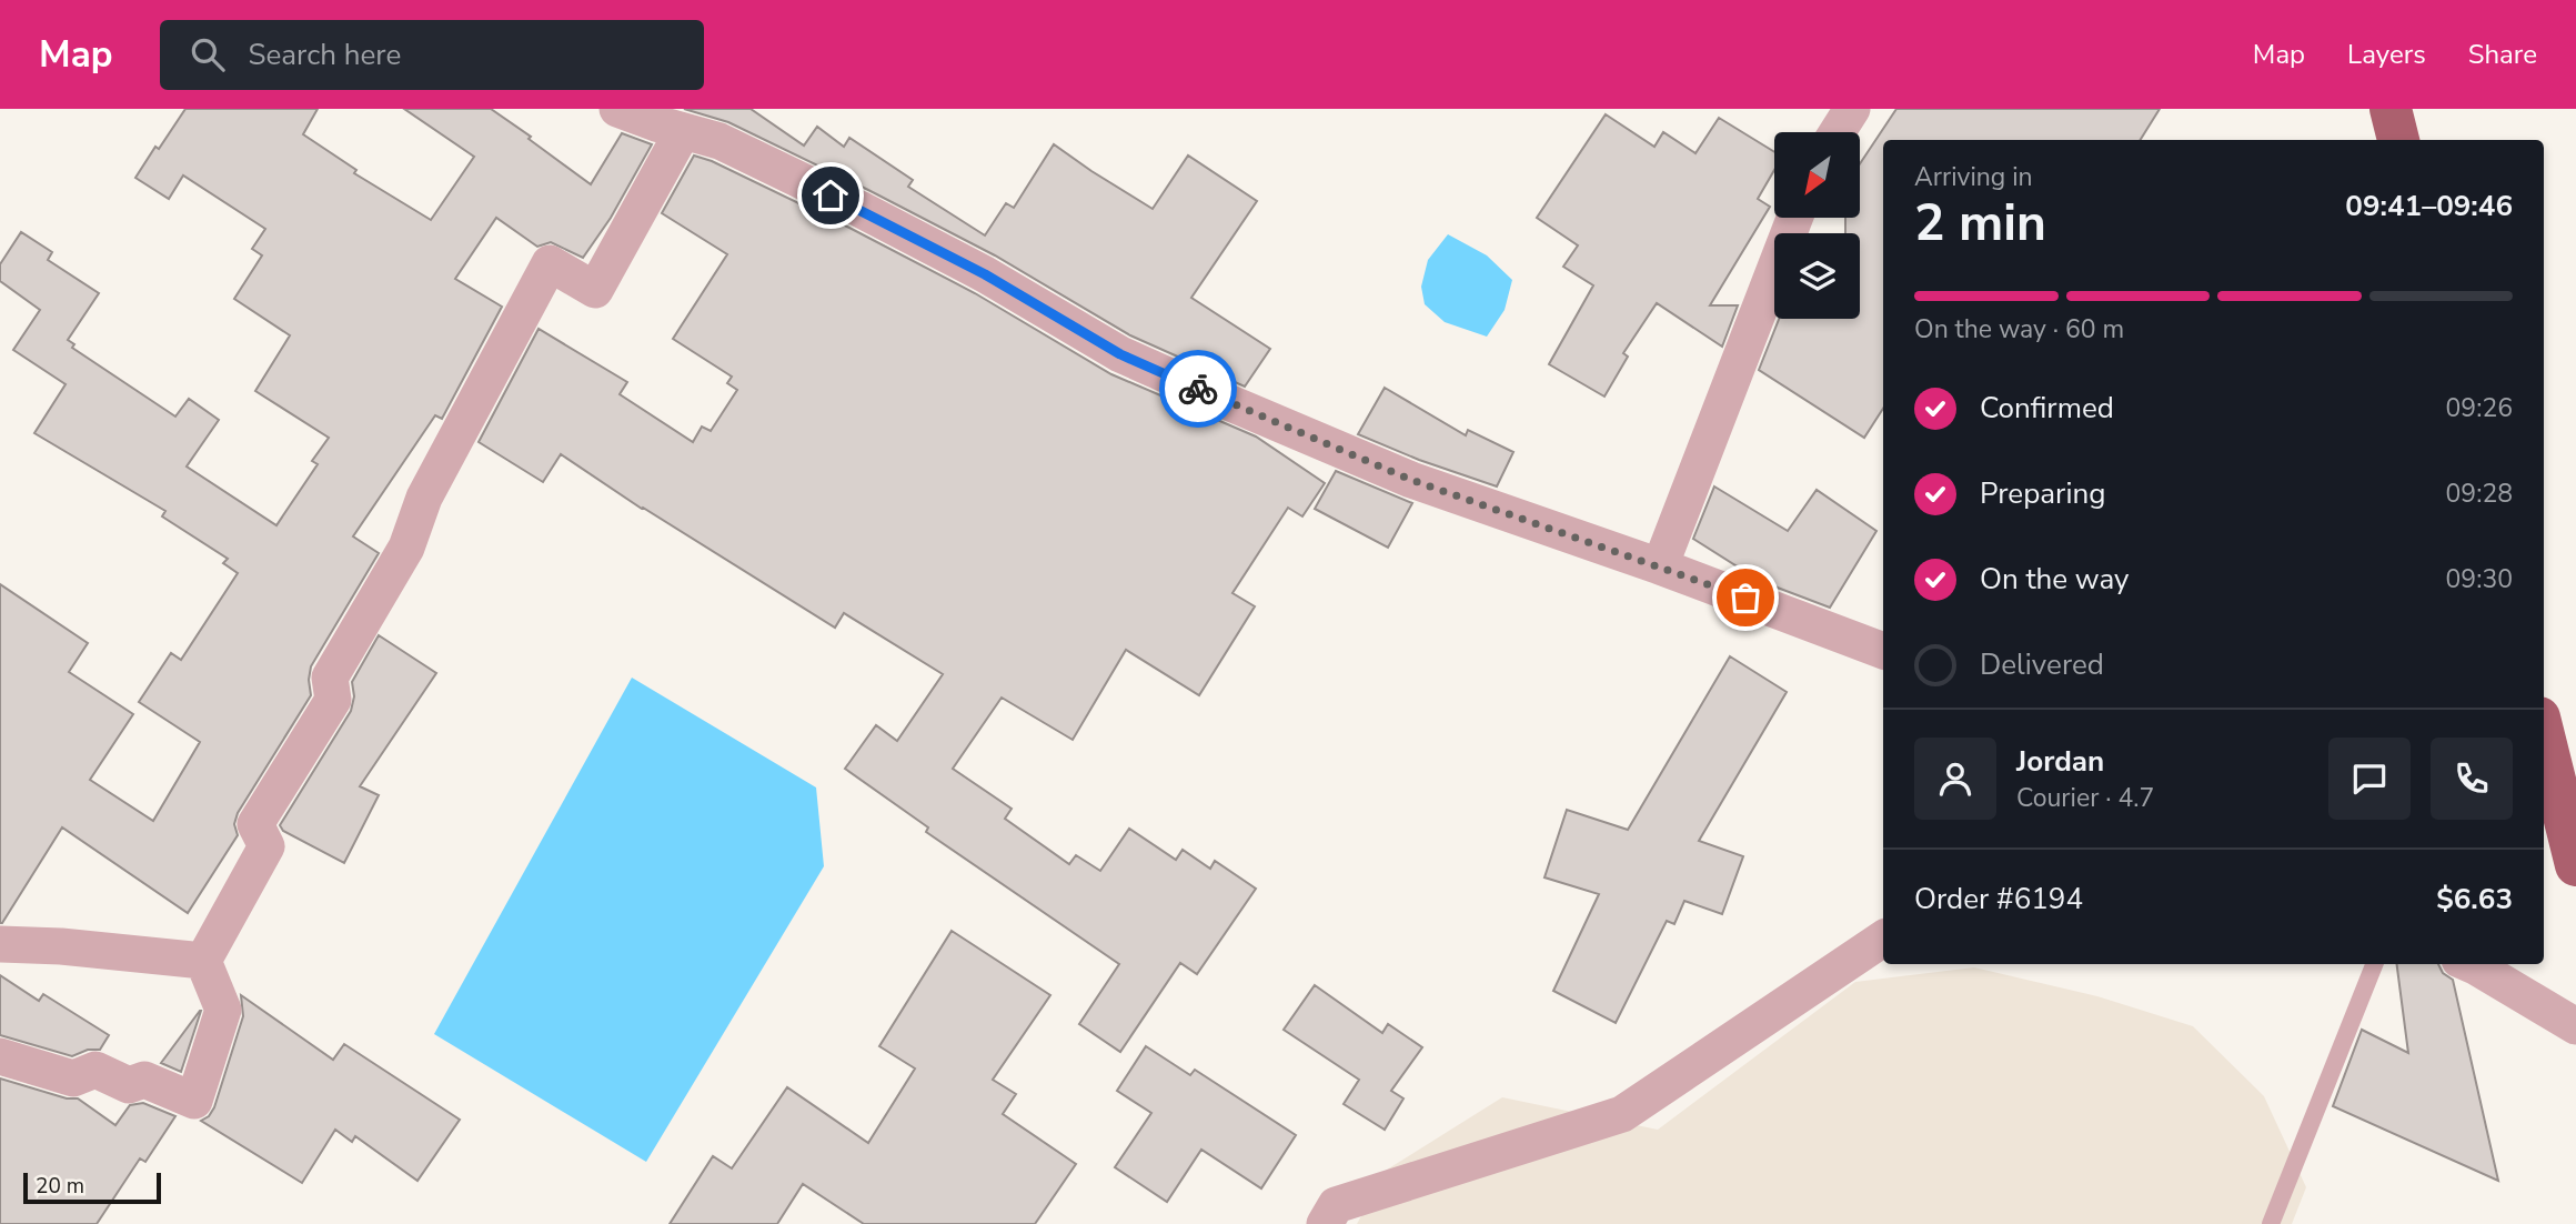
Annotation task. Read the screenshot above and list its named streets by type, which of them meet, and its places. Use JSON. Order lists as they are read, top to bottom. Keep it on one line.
{"scale_bar":"20 m","north":"bottom left","page":{"header":"Map","search":"Search here","nav":["Map","Layers","Share"],"heading":["2 min","Arriving in","09:41–09:46"],"panel":["Jordan","Courier · 4.7","Order #6194","$6.63"],"bar":"On the way · 60 m","list":[["Confirmed","09:26"],["Preparing","09:28"],["On the way","09:30"],"Delivered"],"scale":"20 m"}}
